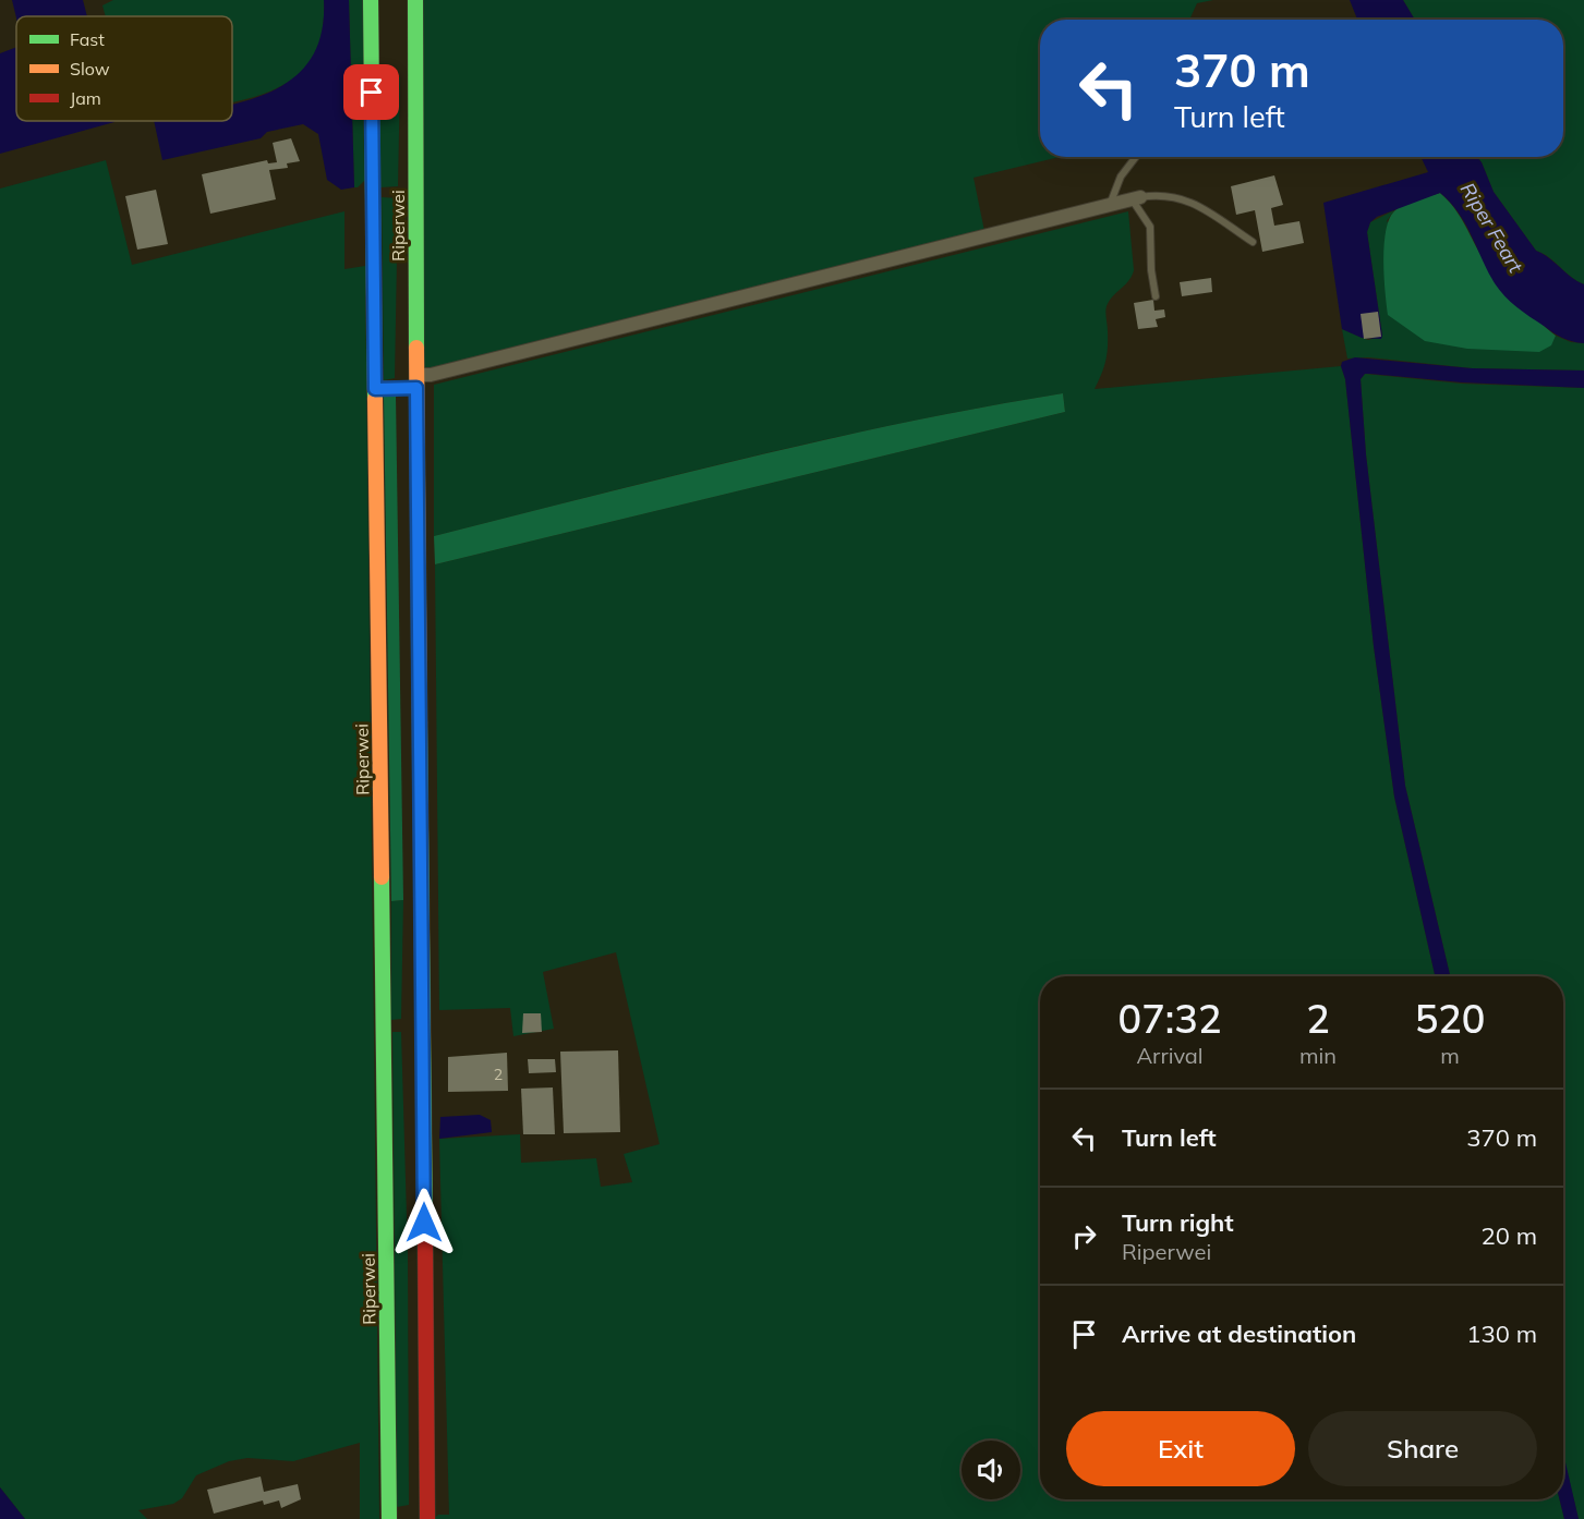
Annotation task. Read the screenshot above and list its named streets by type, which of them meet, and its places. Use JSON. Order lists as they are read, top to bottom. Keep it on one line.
{"streets":{"main road":["Riperwei"]},"water":["Riper Feart"],"house_numbers":["2"],"legend":["Fast","Slow","Jam"],"page":{"turn":["370 m","Turn left"],"eta":["07:32","Arrival","2","min","520","m"],"list":[{"name":"Turn left","value":"370 m"},{"name":"Turn right","note":"Riperwei","value":"20 m"},{"name":"Arrive at destination","value":"130 m"}],"buttons":["Exit","Share"]}}
